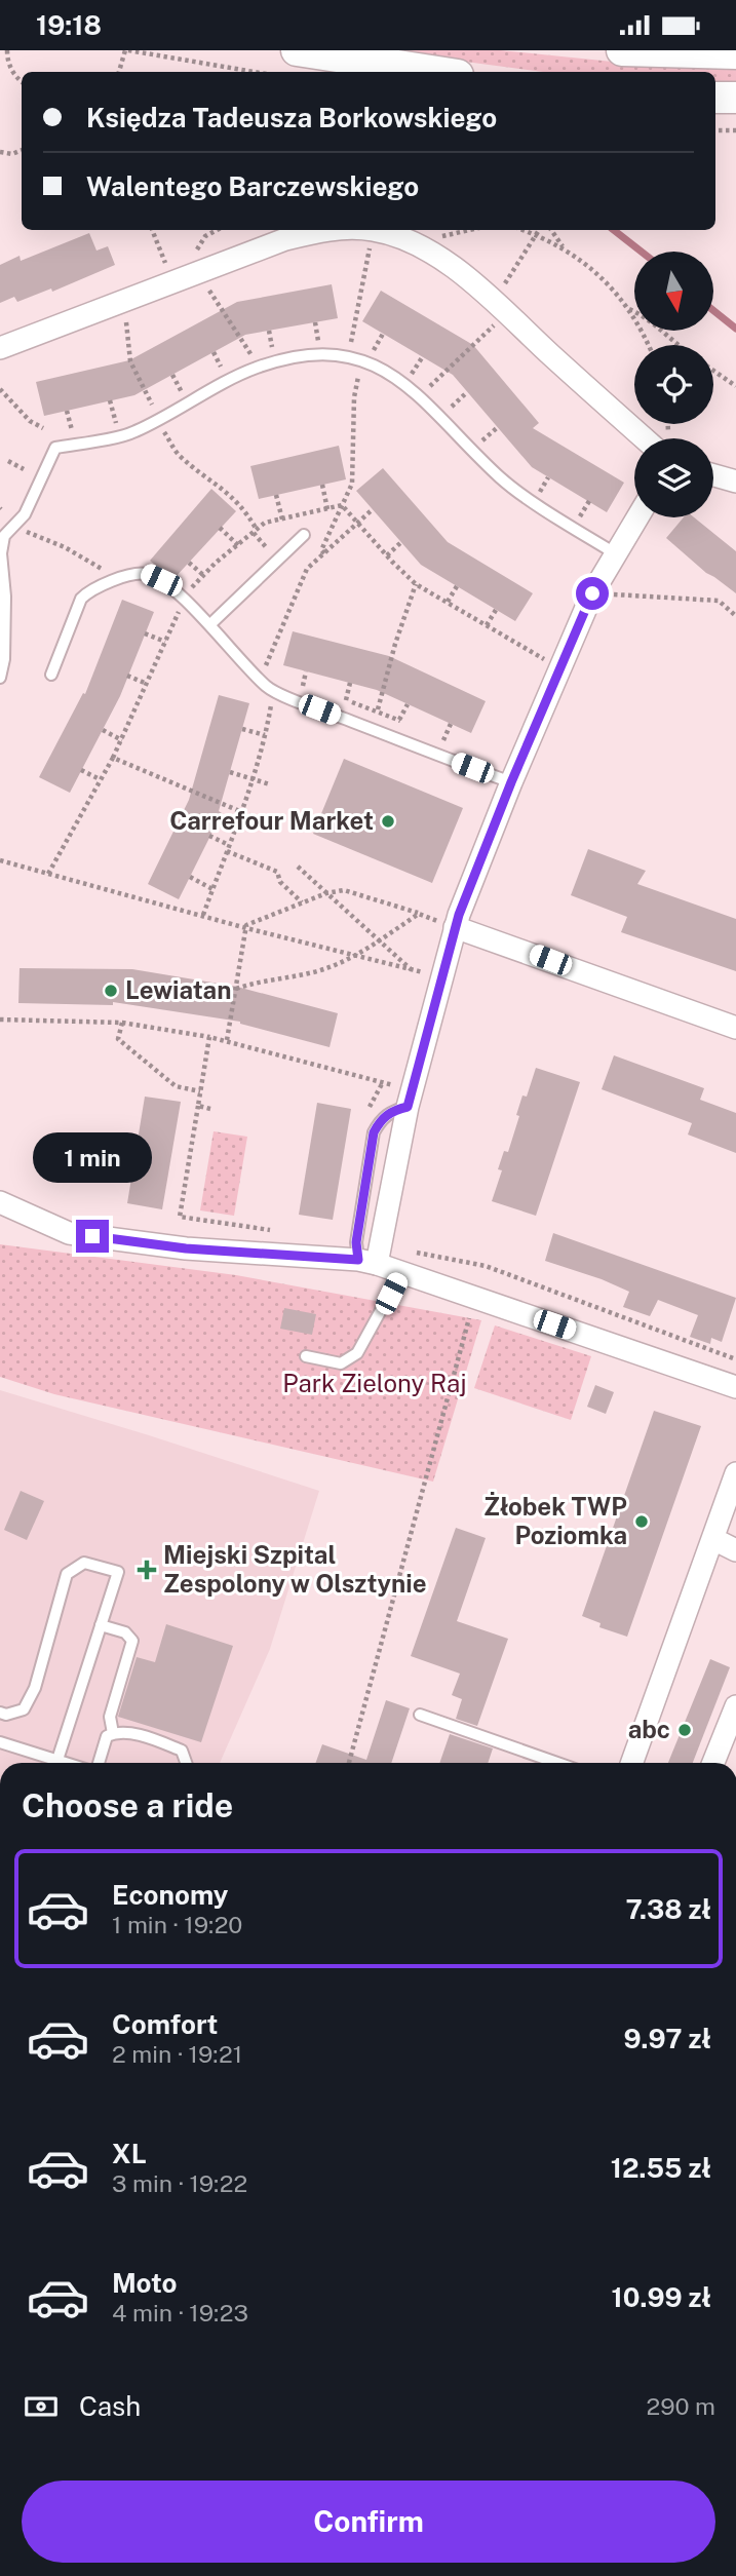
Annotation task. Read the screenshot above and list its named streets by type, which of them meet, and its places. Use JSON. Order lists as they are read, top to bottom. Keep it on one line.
{"parks":["Park Zielony Raj"],"places":{"other":["Carrefour Market","Lewiatan","Żłobek TWP Poziomka","abc"],"health":["Miejski Szpital Zespolony w Olsztynie"]},"north":"bottom","page":{"status":"19:18","banner":["Księdza Tadeusza Borkowskiego","Walentego Barczewskiego"],"bubble":"1 min","heading":"Choose a ride","list":[{"name":"Economy","note":"1 min · 19:20","value":"7.38 zł"},{"name":"Comfort","note":"2 min · 19:21","value":"9.97 zł"},{"name":"XL","note":"3 min · 19:22","value":"12.55 zł"},{"name":"Moto","note":"4 min · 19:23","value":"10.99 zł"}],"pay":["Cash","290 m"],"buttons":"Confirm"}}
